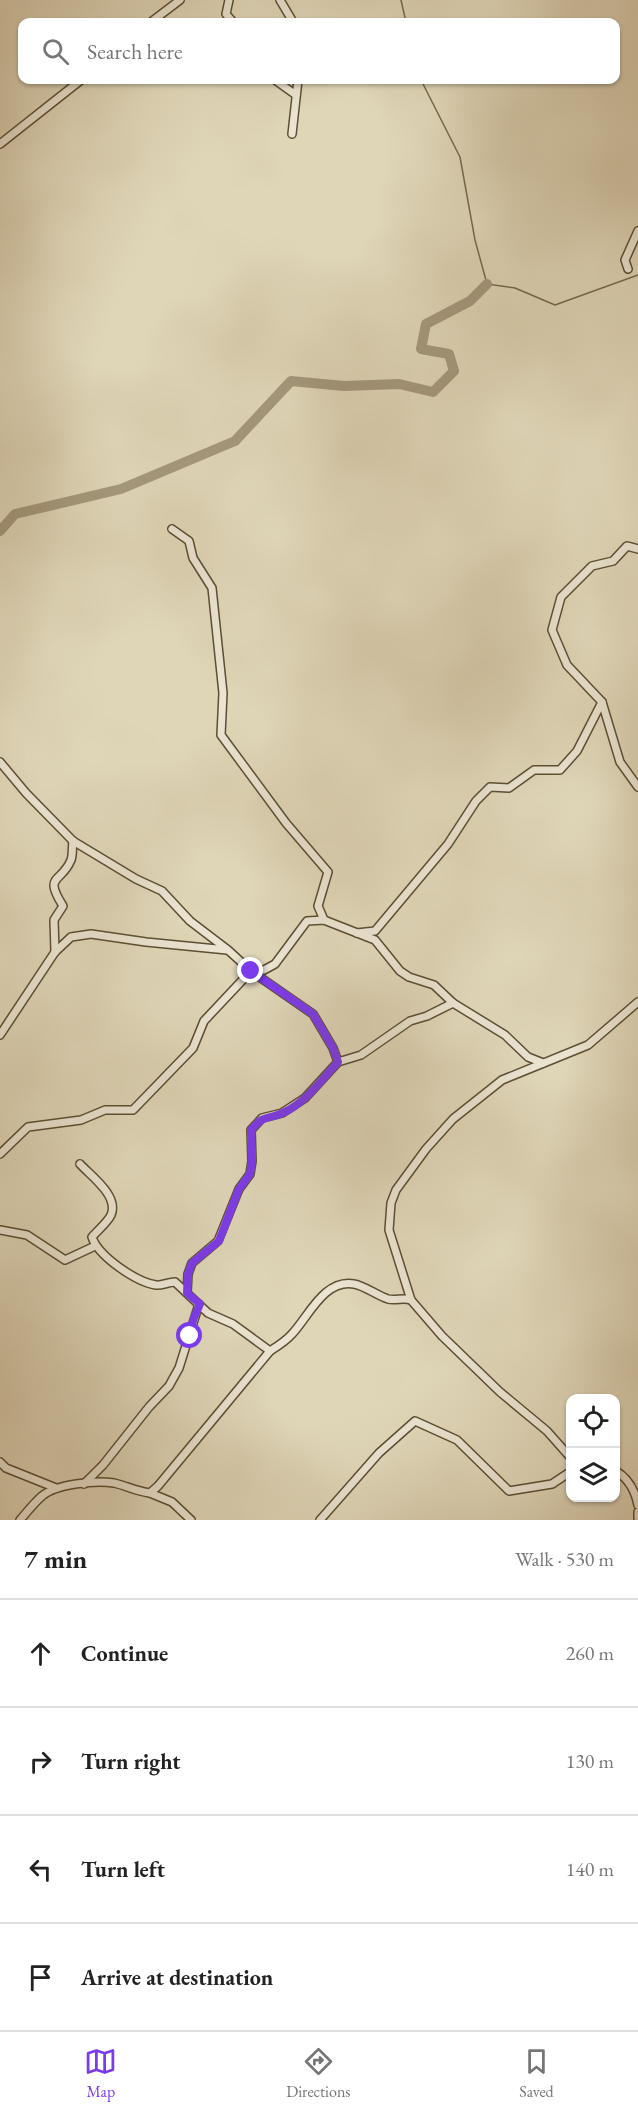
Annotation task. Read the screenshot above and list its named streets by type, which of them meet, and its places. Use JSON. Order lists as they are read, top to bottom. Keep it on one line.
{"page":{"search":"Search here","heading":["7 min","Walk · 530 m"],"list":[["Continue","260 m"],["Turn right","130 m"],["Turn left","140 m"],"Arrive at destination"],"nav":["Map","Directions","Saved"]}}
